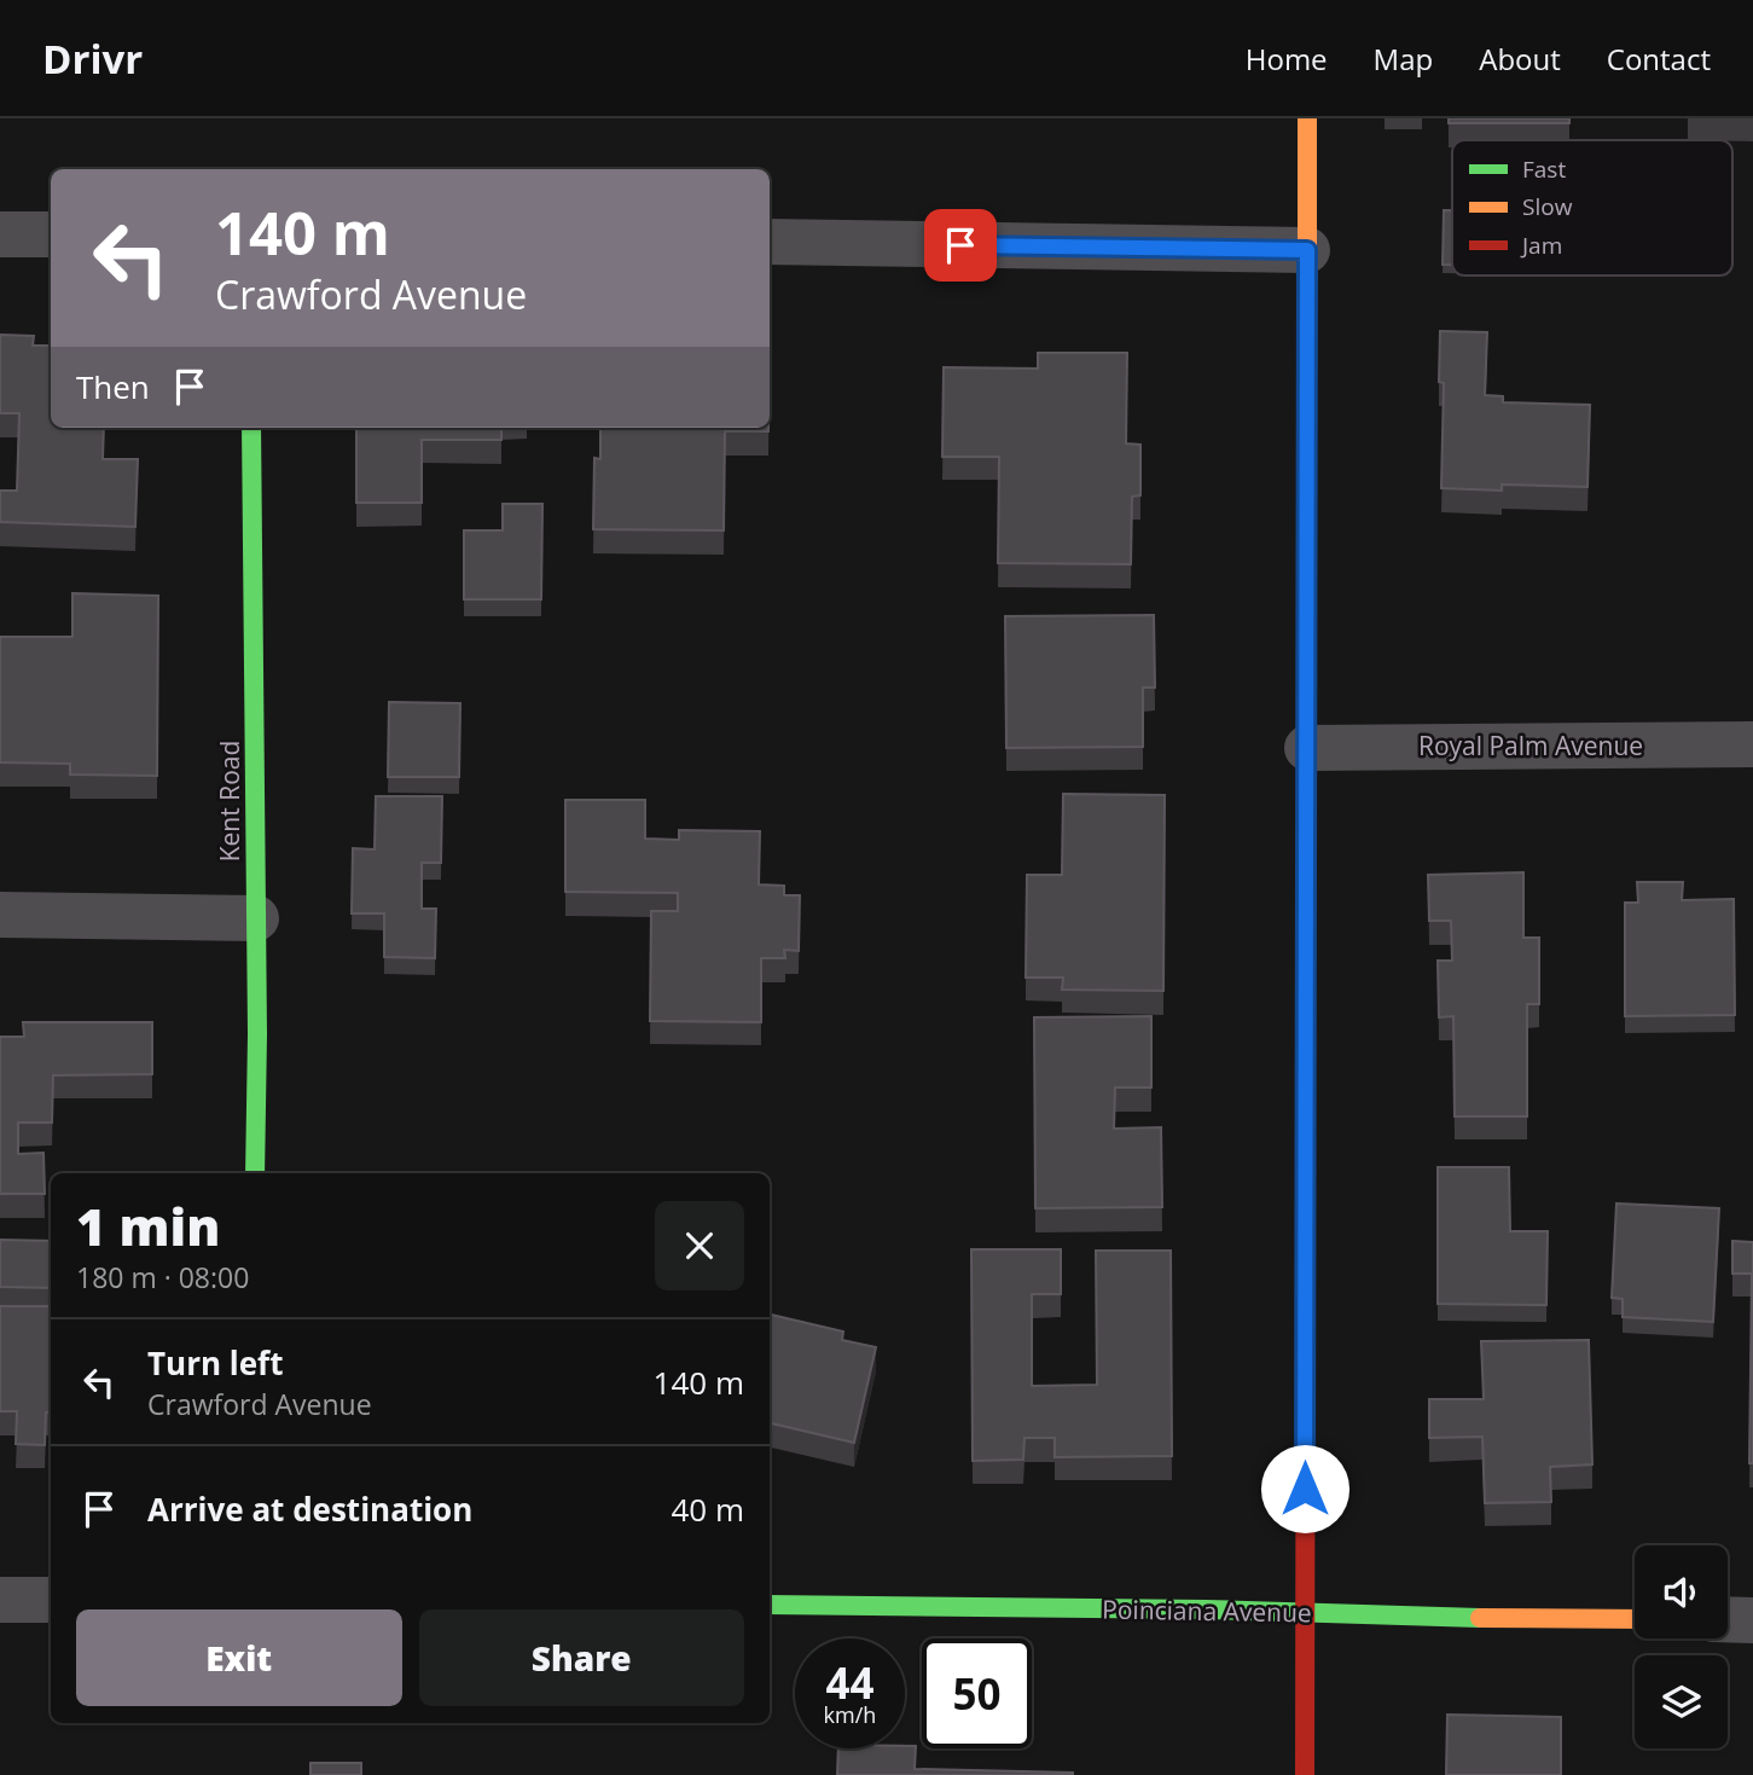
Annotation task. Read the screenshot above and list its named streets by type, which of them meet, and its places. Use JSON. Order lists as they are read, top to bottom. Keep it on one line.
{"streets":{"main road":["Kent Road","Poinciana Avenue"],"street":["Royal Palm Avenue"]},"legend":["Fast","Slow","Jam"],"page":{"header":"Drivr","nav":["Home","Map","About","Contact"],"turn":["140 m","Crawford Avenue"],"then":"Then","heading":["1 min","180 m · 08:00"],"list":[{"name":"Turn left","note":"Crawford Avenue","value":"140 m"},{"name":"Arrive at destination","value":"40 m"}],"buttons":["Exit","Share"],"speed":"44 km/h","limit":"50"}}
